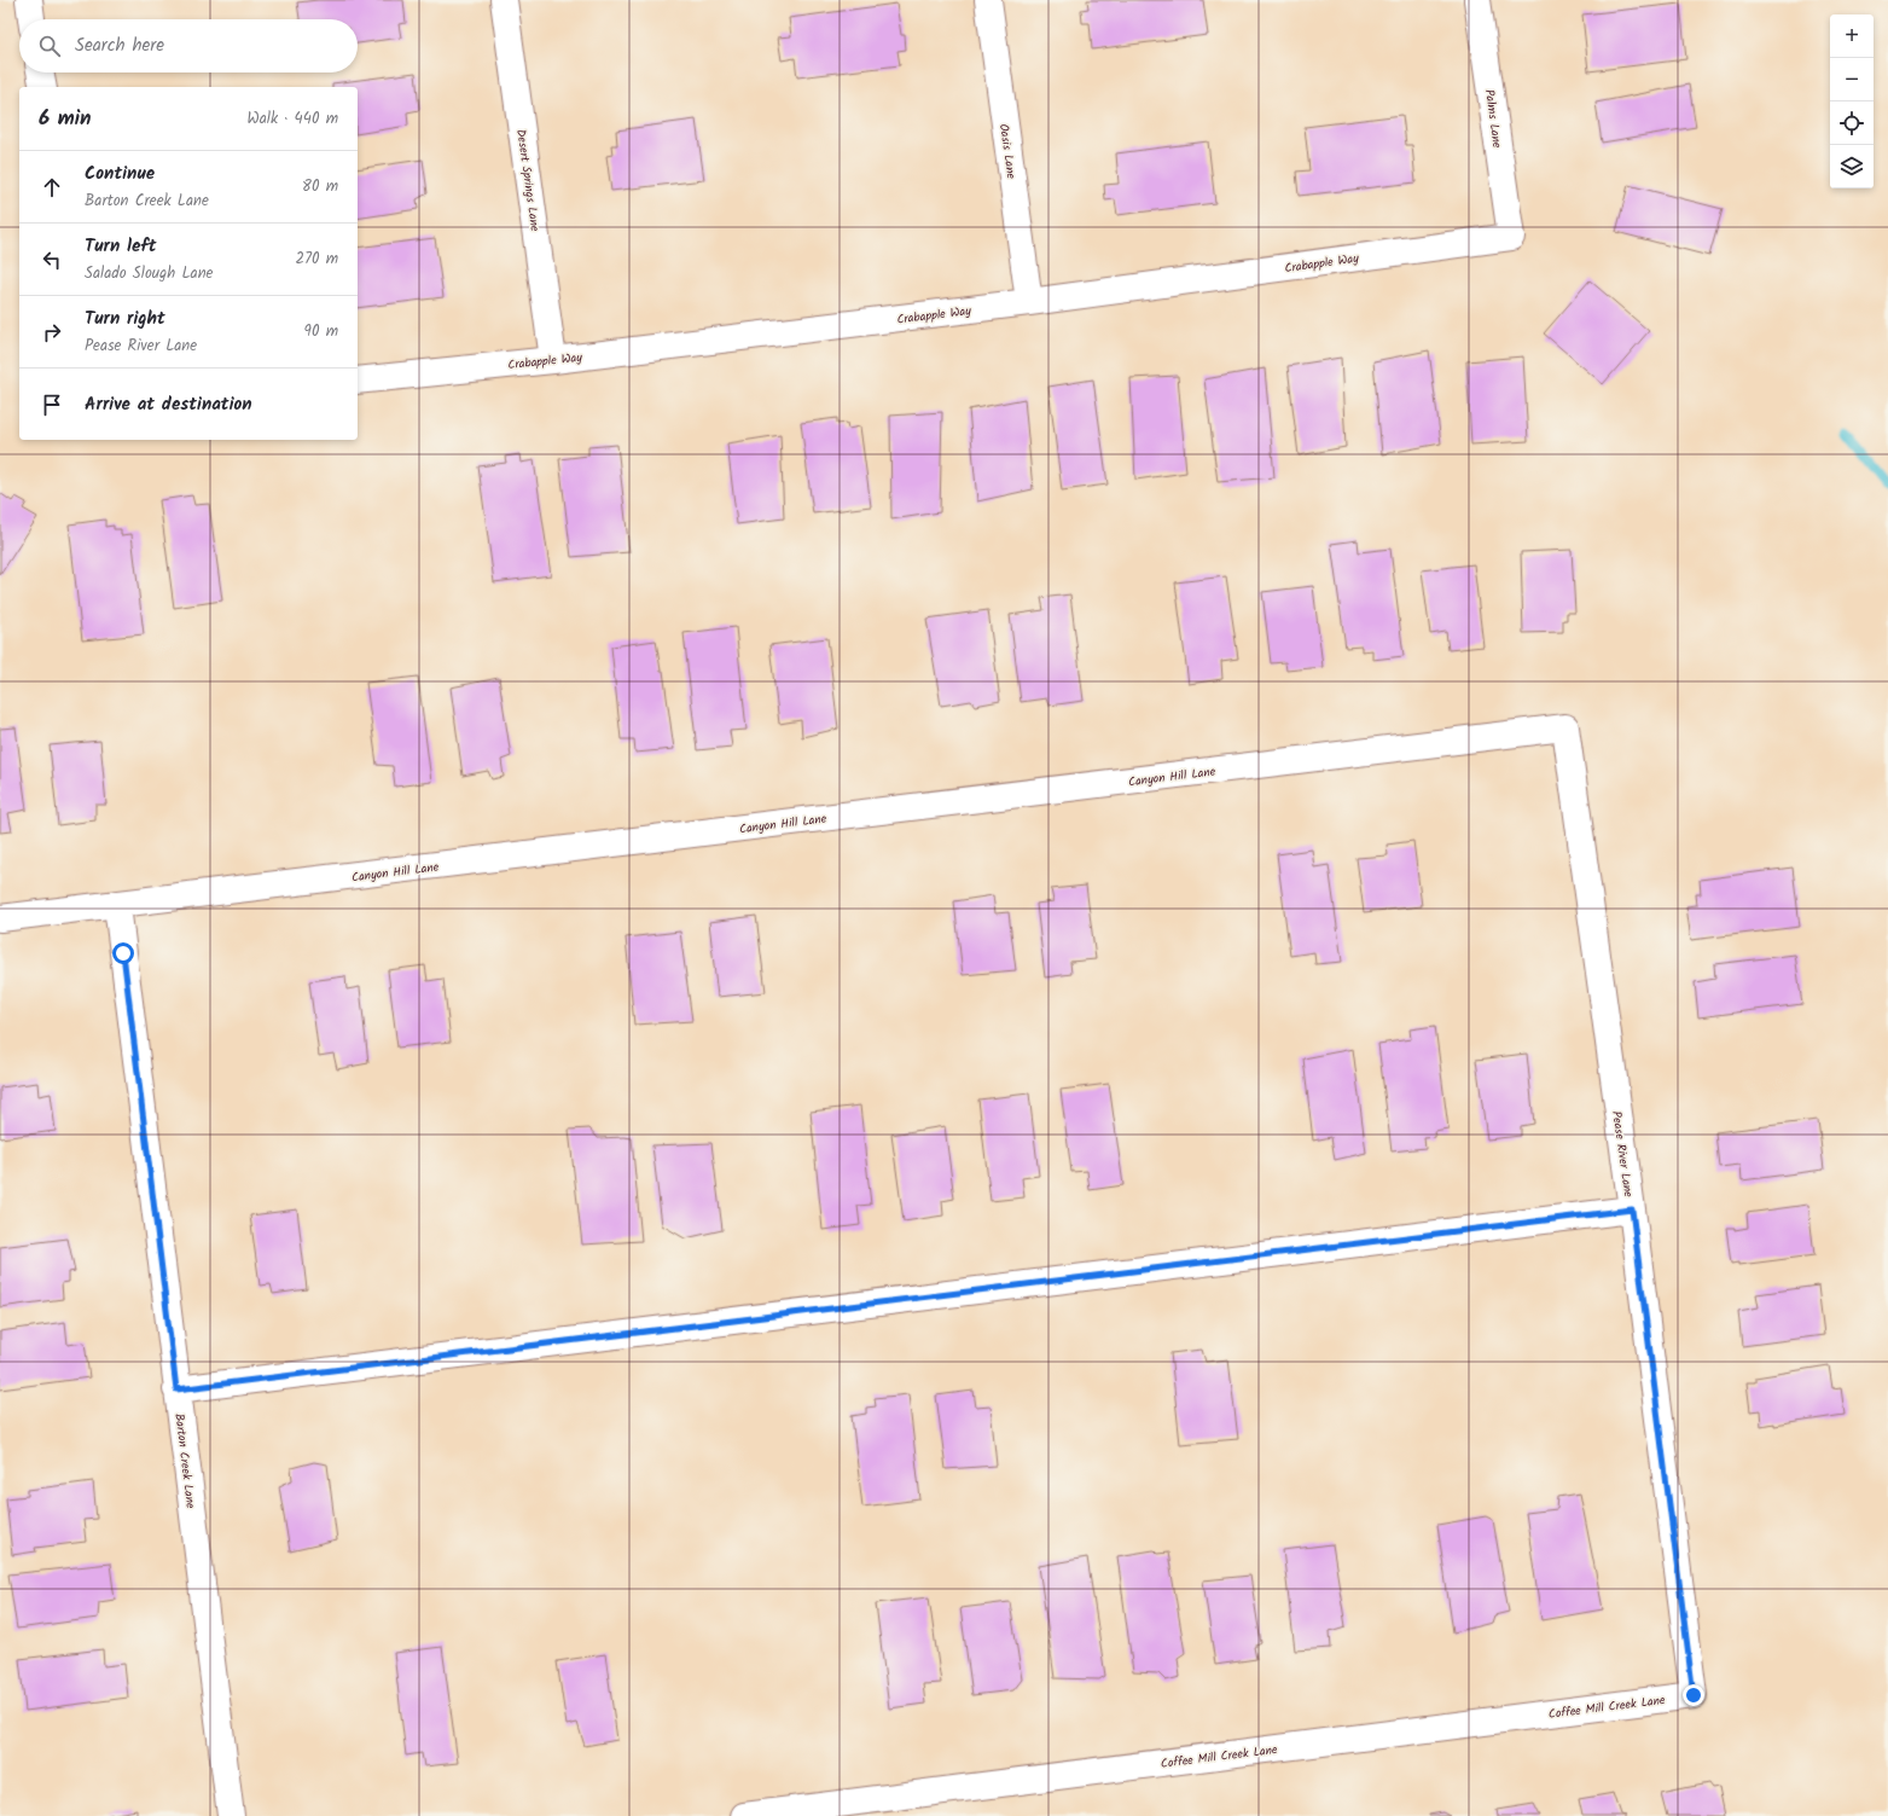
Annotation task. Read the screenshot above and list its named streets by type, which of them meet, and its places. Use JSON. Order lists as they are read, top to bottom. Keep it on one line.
{"streets":{"street":["Palms Lane","Oasis Lane","Desert Springs Lane","Crabapple Way","Canyon Hill Lane","Pease River Lane","Barton Creek Lane","Coffee Mill Creek Lane"]},"crossings":[["Palms Lane","Crabapple Way"],["Oasis Lane","Crabapple Way"],["Desert Springs Lane","Crabapple Way"],["Canyon Hill Lane","Pease River Lane"],["Canyon Hill Lane","Barton Creek Lane"],["Pease River Lane","Coffee Mill Creek Lane"]],"page":{"map_buttons":["+","−"],"search":"Search here","heading":["6 min","Walk · 440 m"],"list":[["Continue","Barton Creek Lane","80 m"],["Turn left","Salado Slough Lane","270 m"],["Turn right","Pease River Lane","90 m"],"Arrive at destination"]}}
